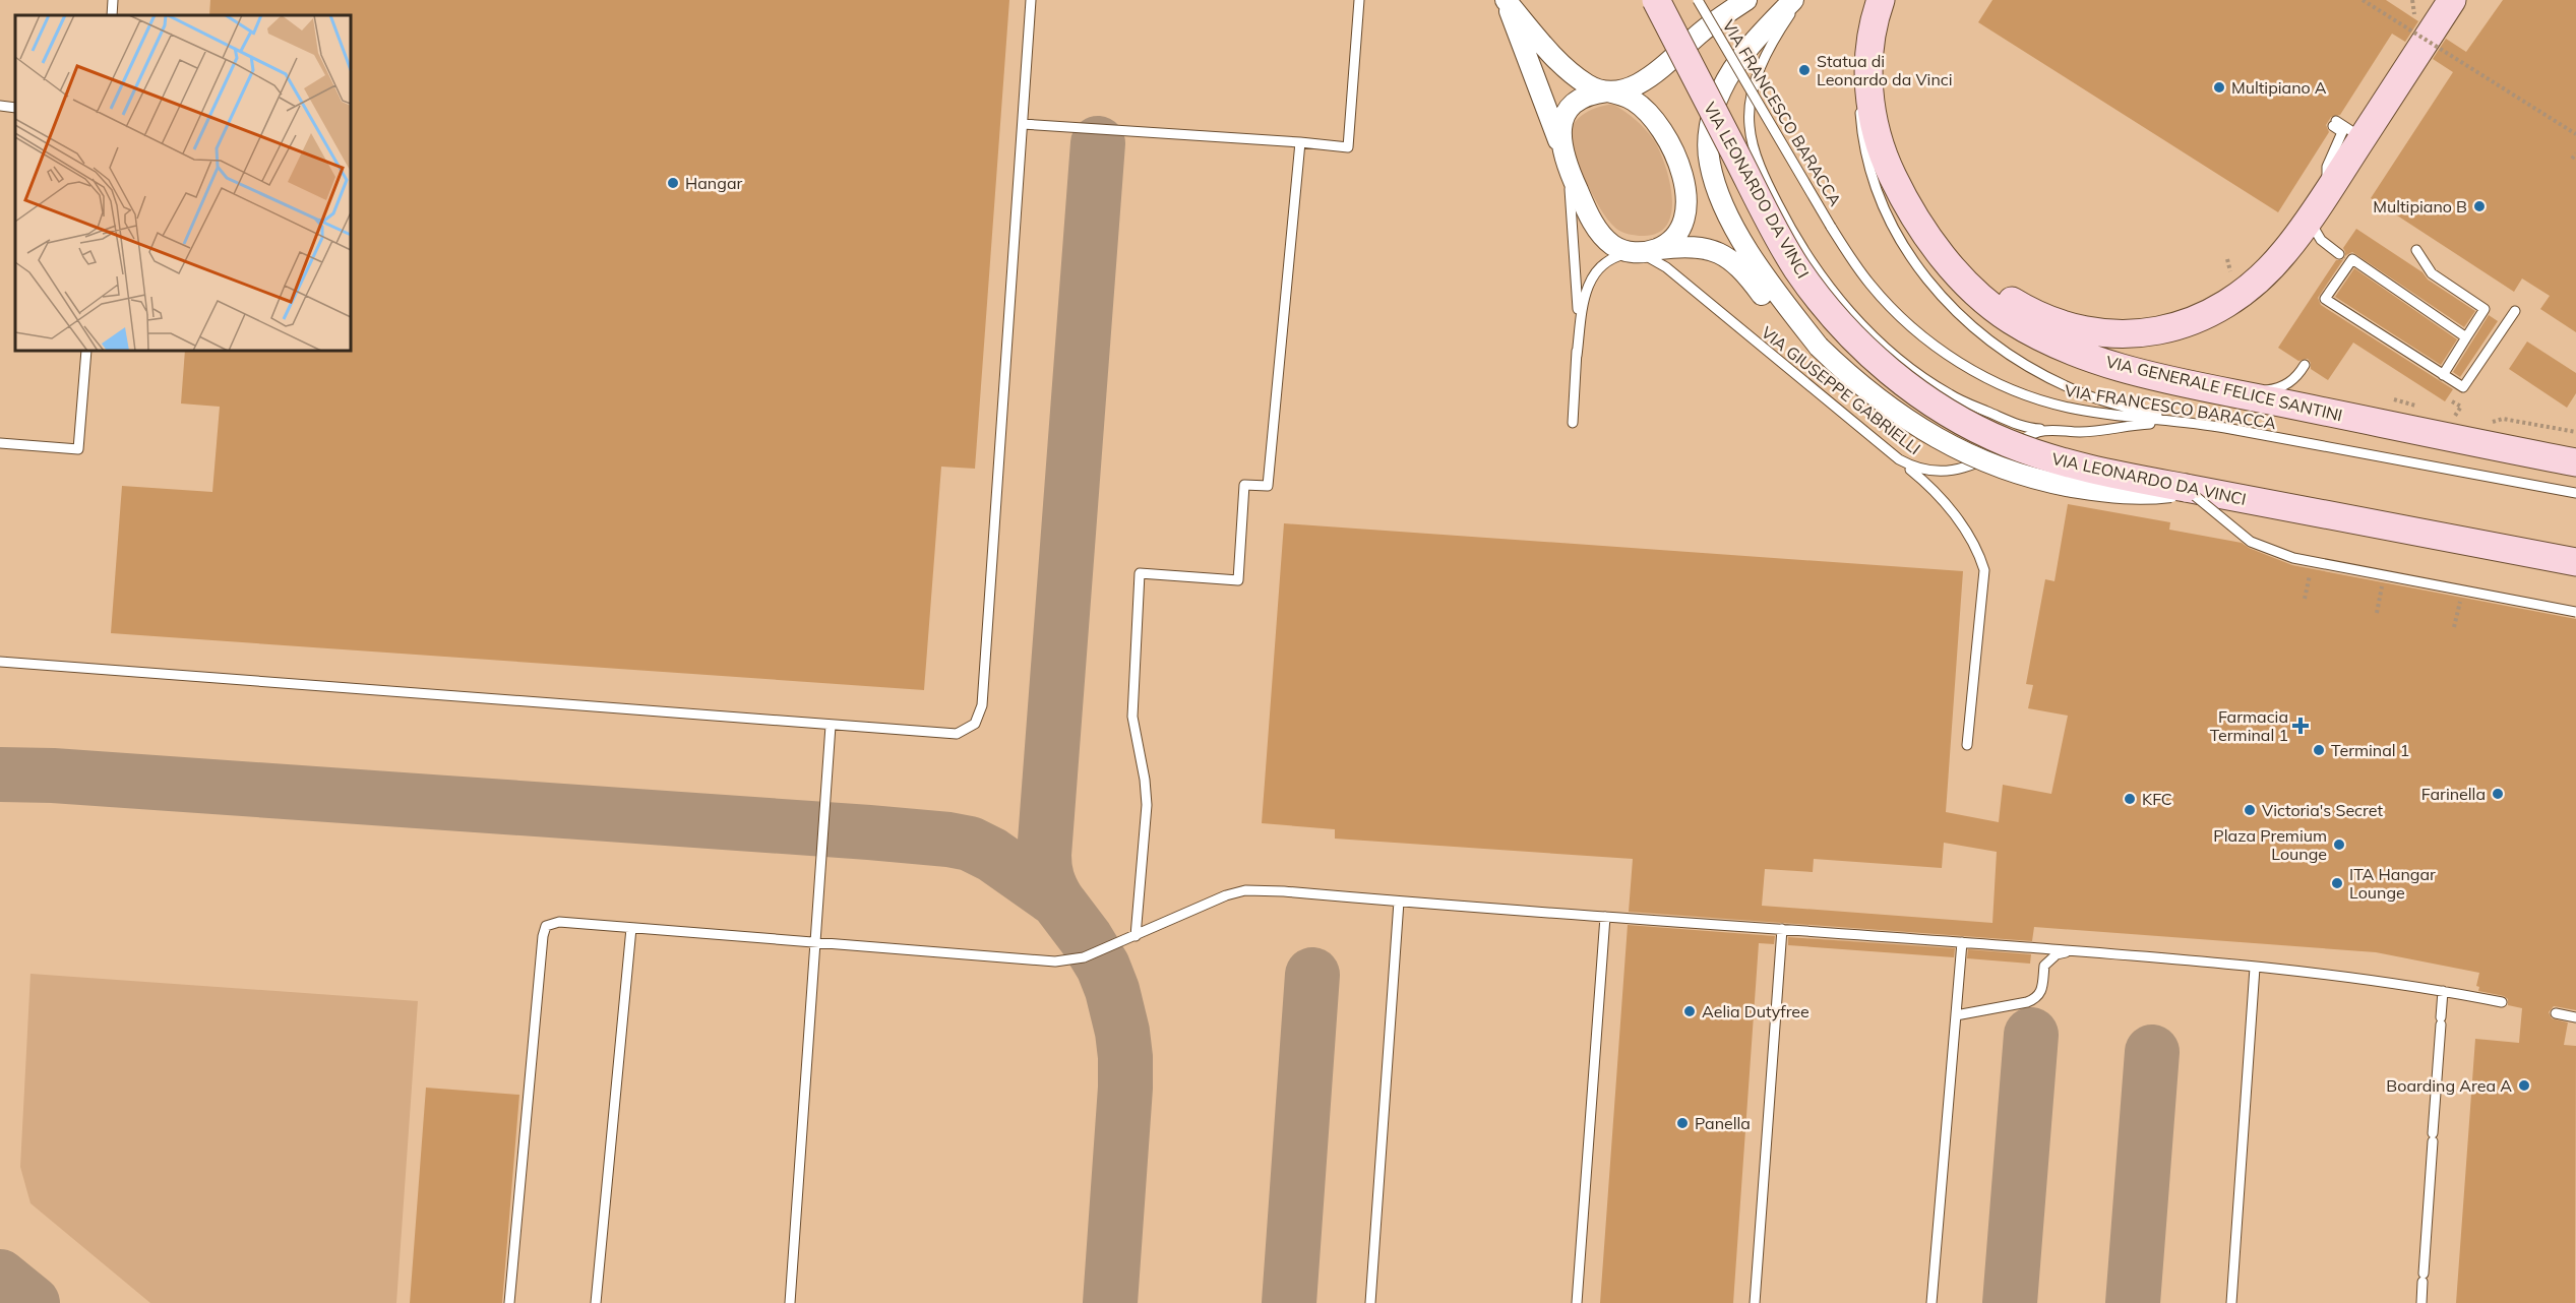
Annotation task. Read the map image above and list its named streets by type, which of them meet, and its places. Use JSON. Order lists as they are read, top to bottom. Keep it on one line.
{"streets":{"main road":["VIA LEONARDO DA VINCI","VIA GENERALE FELICE SANTINI"],"lane":["VIA FRANCESCO BARACCA","VIA GIUSEPPE GABRIELLI"]},"crossings":[["VIA FRANCESCO BARACCA","VIA GIUSEPPE GABRIELLI"]],"places":{"other":["Statua di Leonardo da Vinci","Multipiano A","Hangar","Multipiano B","Terminal 1","Farinella","KFC","Victoria's Secret","Plaza Premium Lounge","ITA Hangar Lounge","Aelia Dutyfree","Boarding Area A","Panella"],"health":["Farmacia Terminal 1"]}}
